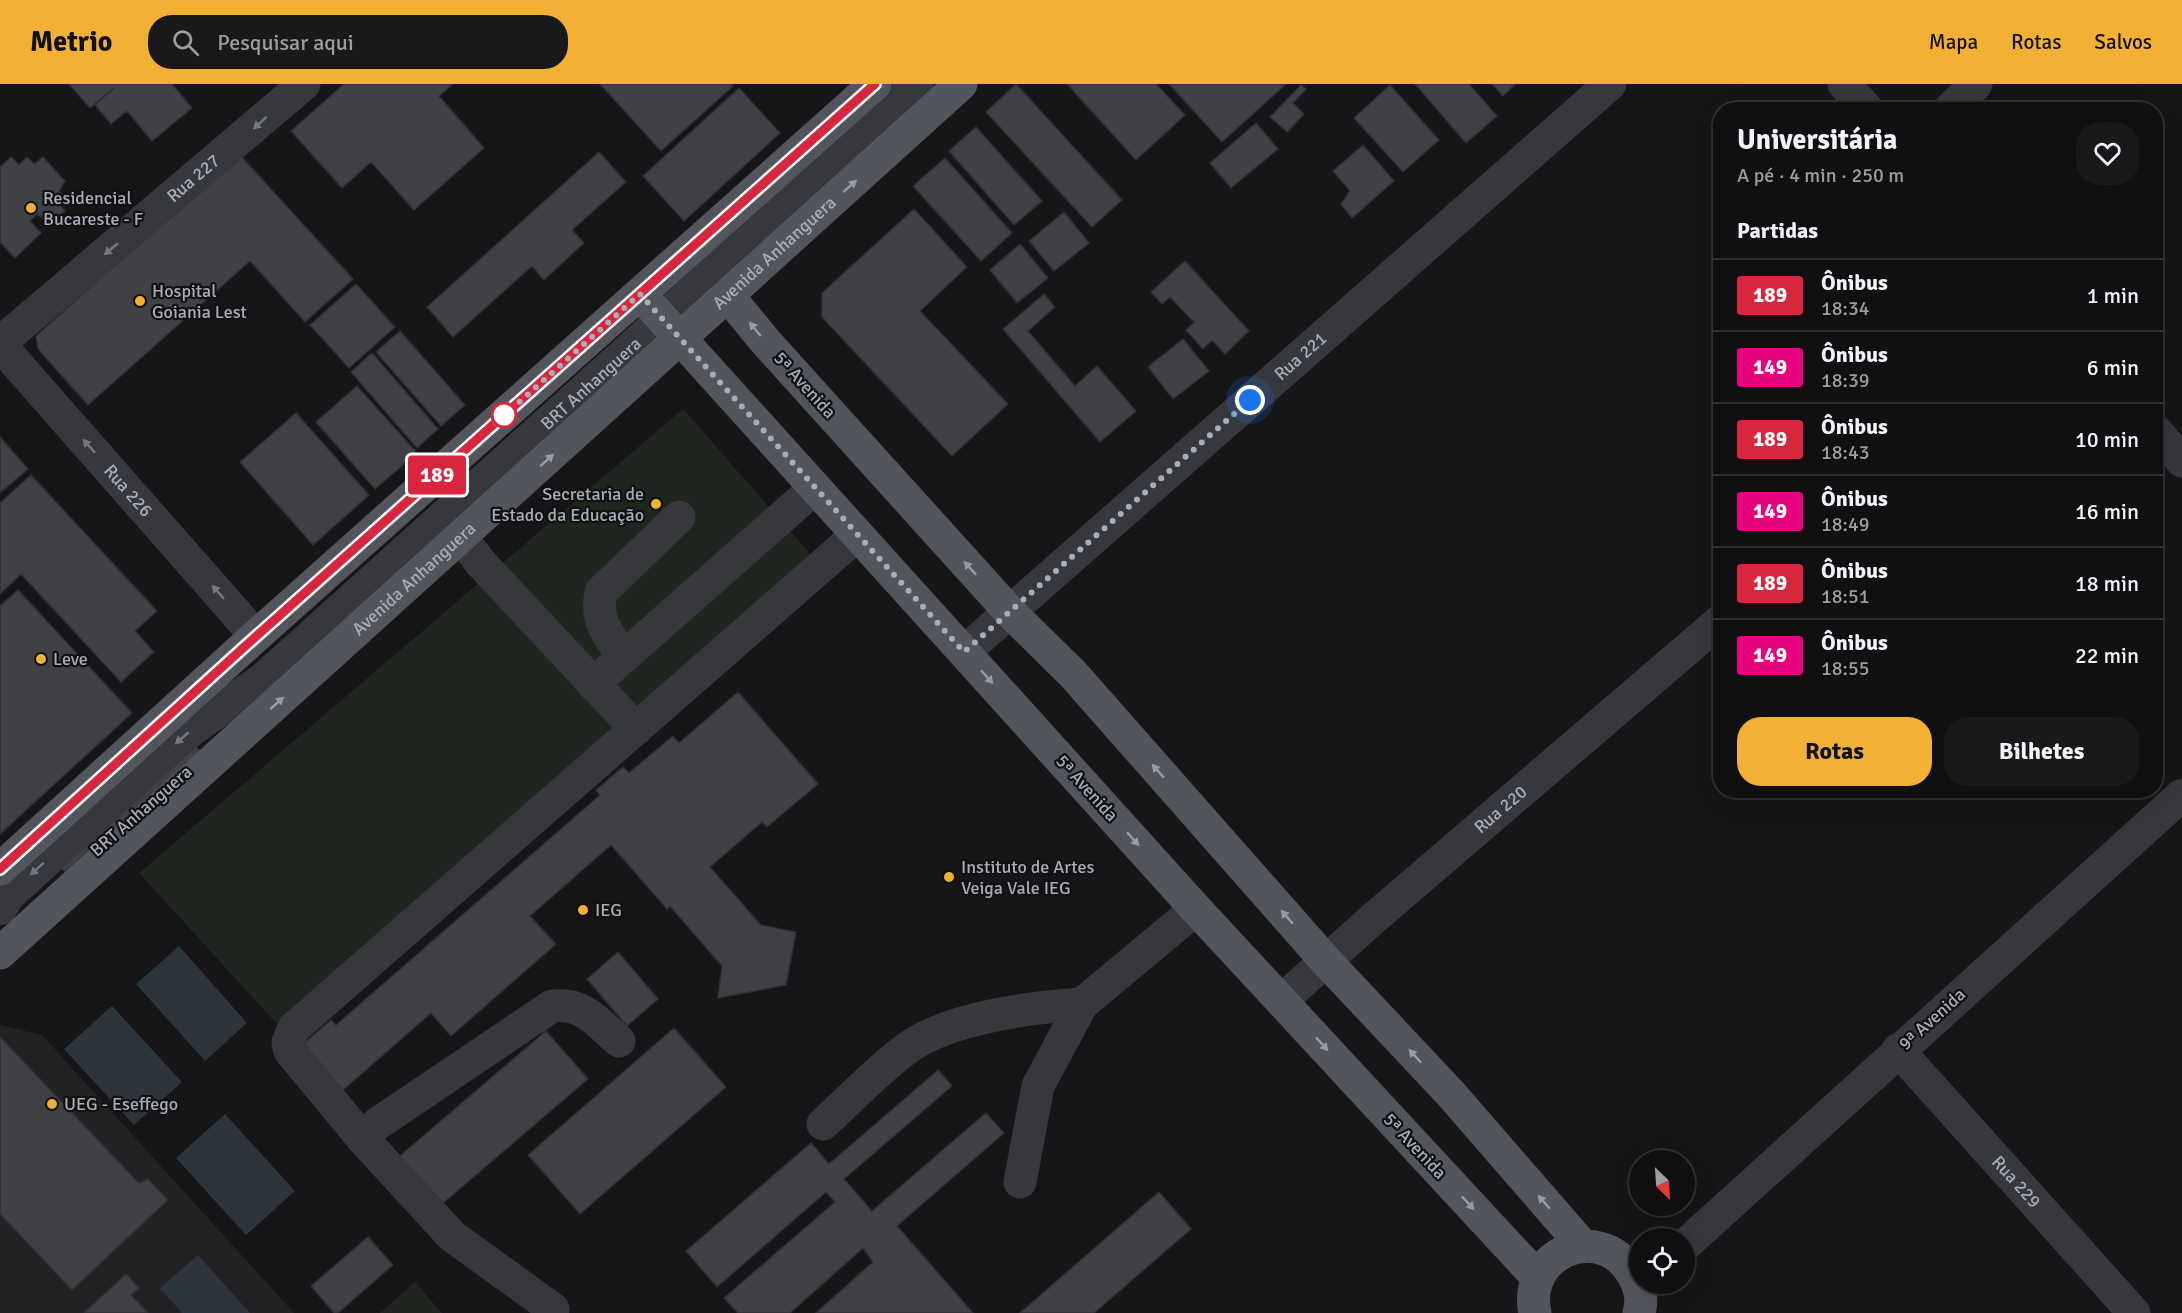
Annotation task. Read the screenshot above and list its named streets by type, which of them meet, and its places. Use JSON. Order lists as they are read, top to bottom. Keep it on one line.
{"streets":{"main road":["Avenida Anhanguera","5ª Avenida"],"street":["Rua 227","Rua 221","BRT Anhanguera","Rua 226","Rua 220","9ª Avenida","Rua 229"]},"crossings":[["Rua 227","Rua 226"],["Avenida Anhanguera","BRT Anhanguera"],["Avenida Anhanguera","5ª Avenida"],["Rua 221","5ª Avenida"],["BRT Anhanguera","5ª Avenida"],["5ª Avenida","Rua 220"],["9ª Avenida","Rua 229"]],"one_way":["Rua 227","Rua 226"],"places":["Residencial Bucareste - F","Hospital Goiania Lest","Secretaria de Estado da Educação","Leve","Instituto de Artes Veiga Vale IEG","IEG","UEG - Eseffego"],"lines":["bus line 189"],"north":"bottom right","page":{"header":"Metrio","search":"Pesquisar aqui","nav":["Mapa","Rotas","Salvos"],"on_map":"189","heading":[["Universitária","A pé · 4 min · 250 m"],"Partidas"],"list":[{"mark":"189","name":"Ônibus","note":"18:34","value":"1 min"},{"mark":"149","name":"Ônibus","note":"18:39","value":"6 min"},{"mark":"189","name":"Ônibus","note":"18:43","value":"10 min"},{"mark":"149","name":"Ônibus","note":"18:49","value":"16 min"},{"mark":"189","name":"Ônibus","note":"18:51","value":"18 min"},{"mark":"149","name":"Ônibus","note":"18:55","value":"22 min"}],"buttons":["Rotas","Bilhetes"]}}
